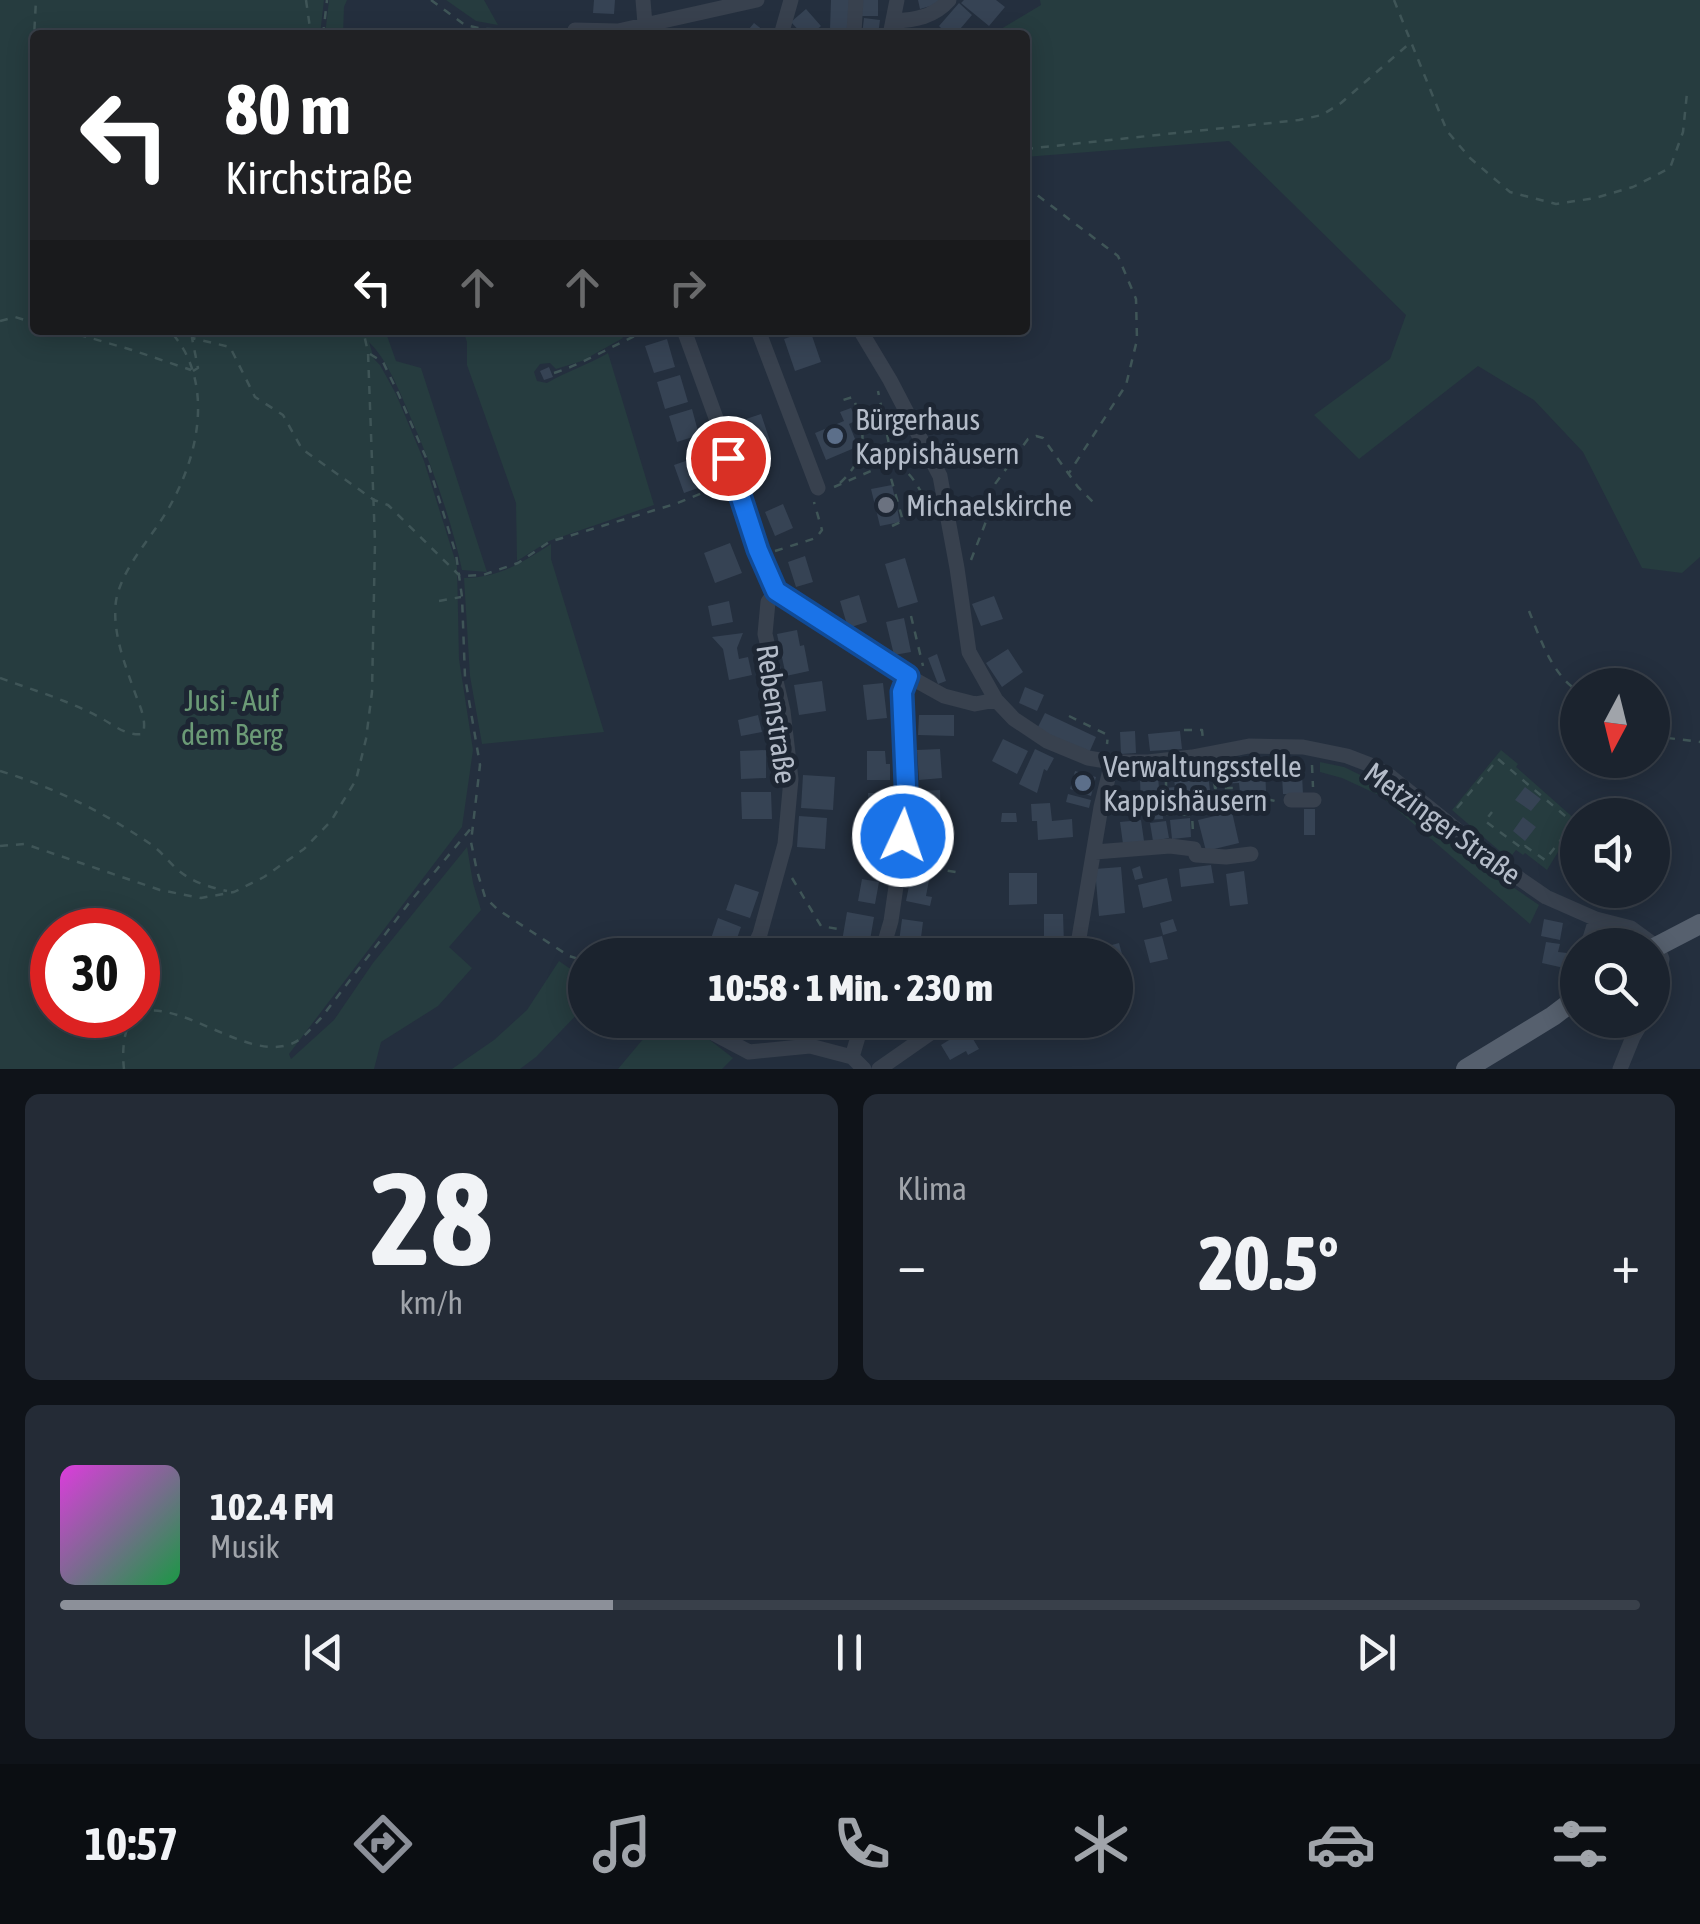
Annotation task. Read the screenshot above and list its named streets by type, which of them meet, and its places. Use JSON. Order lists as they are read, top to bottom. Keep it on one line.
{"streets":{"street":["Rebenstraße","Metzinger Straße"]},"parks":["Jusi - Auf dem Berg"],"places":["Bürgerhaus Kappishäusern","Michaelskirche","Verwaltungsstelle Kappishäusern"],"north":"bottom","page":{"turn":["80 m","Kirchstraße"],"limit":"30","trip":"10:58 · 1 Min. · 230 m","tile":[["28","km/h"],"Klima"],"heat":["−","20.5°","+"],"song":["102.4 FM","Musik"],"tabs":"10:57"}}
